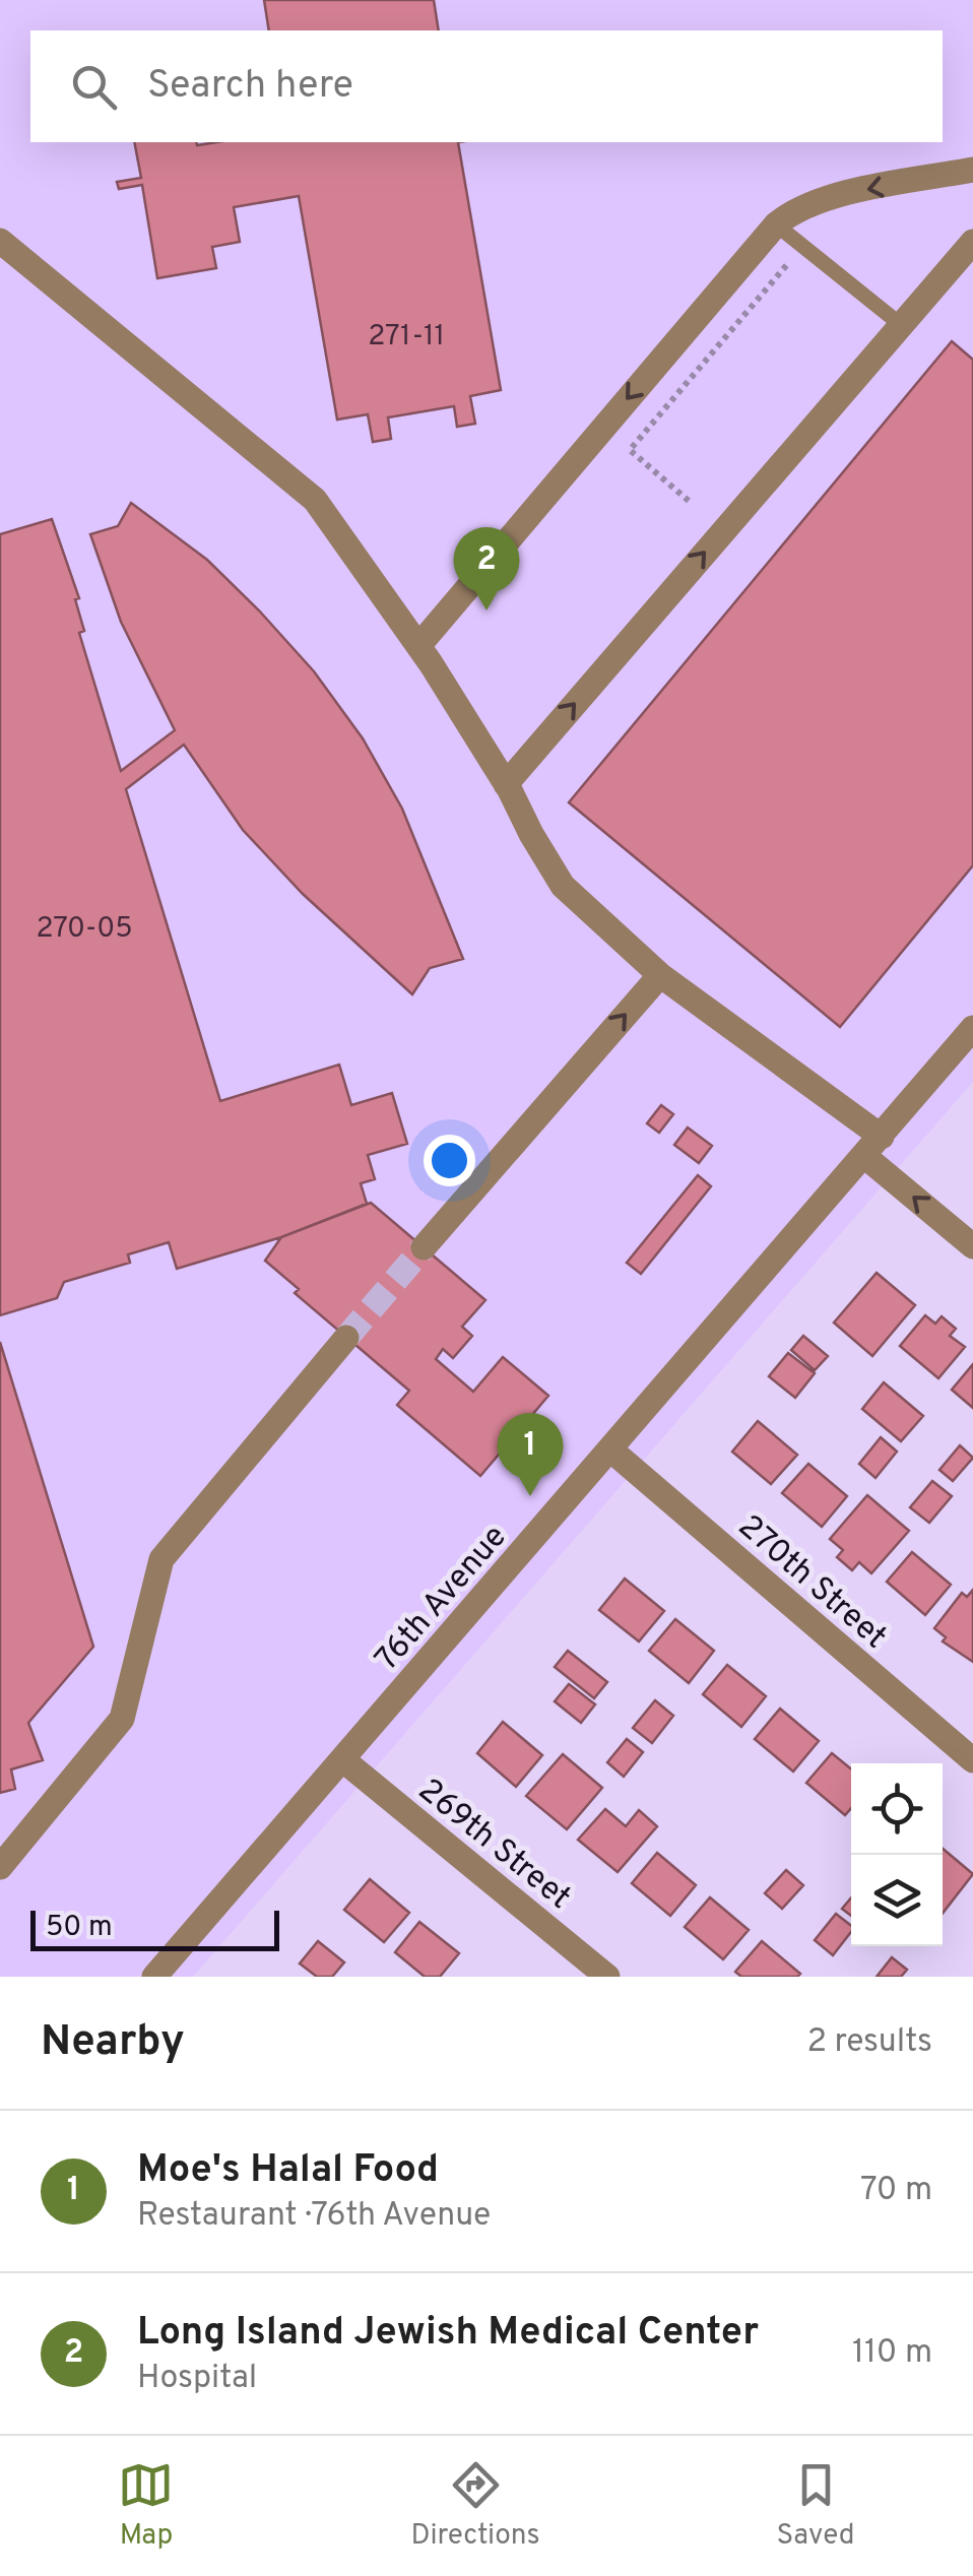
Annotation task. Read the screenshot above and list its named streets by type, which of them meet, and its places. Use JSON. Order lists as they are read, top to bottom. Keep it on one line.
{"streets":{"street":["270th Street","76th Avenue","269th Street"]},"crossings":[["270th Street","76th Avenue"],["76th Avenue","269th Street"]],"house_numbers":["271-11","270-05"],"scale_bar":"50 m","page":{"search":"Search here","pins":["2","1"],"scale":"50 m","heading":["Nearby","2 results"],"list":[{"mark":"1","name":"Moe's Halal Food","note":"Restaurant · 76th Avenue","value":"70 m"},{"mark":"2","name":"Long Island Jewish Medical Center","note":"Hospital","value":"110 m"}],"nav":["Map","Directions","Saved"]}}
